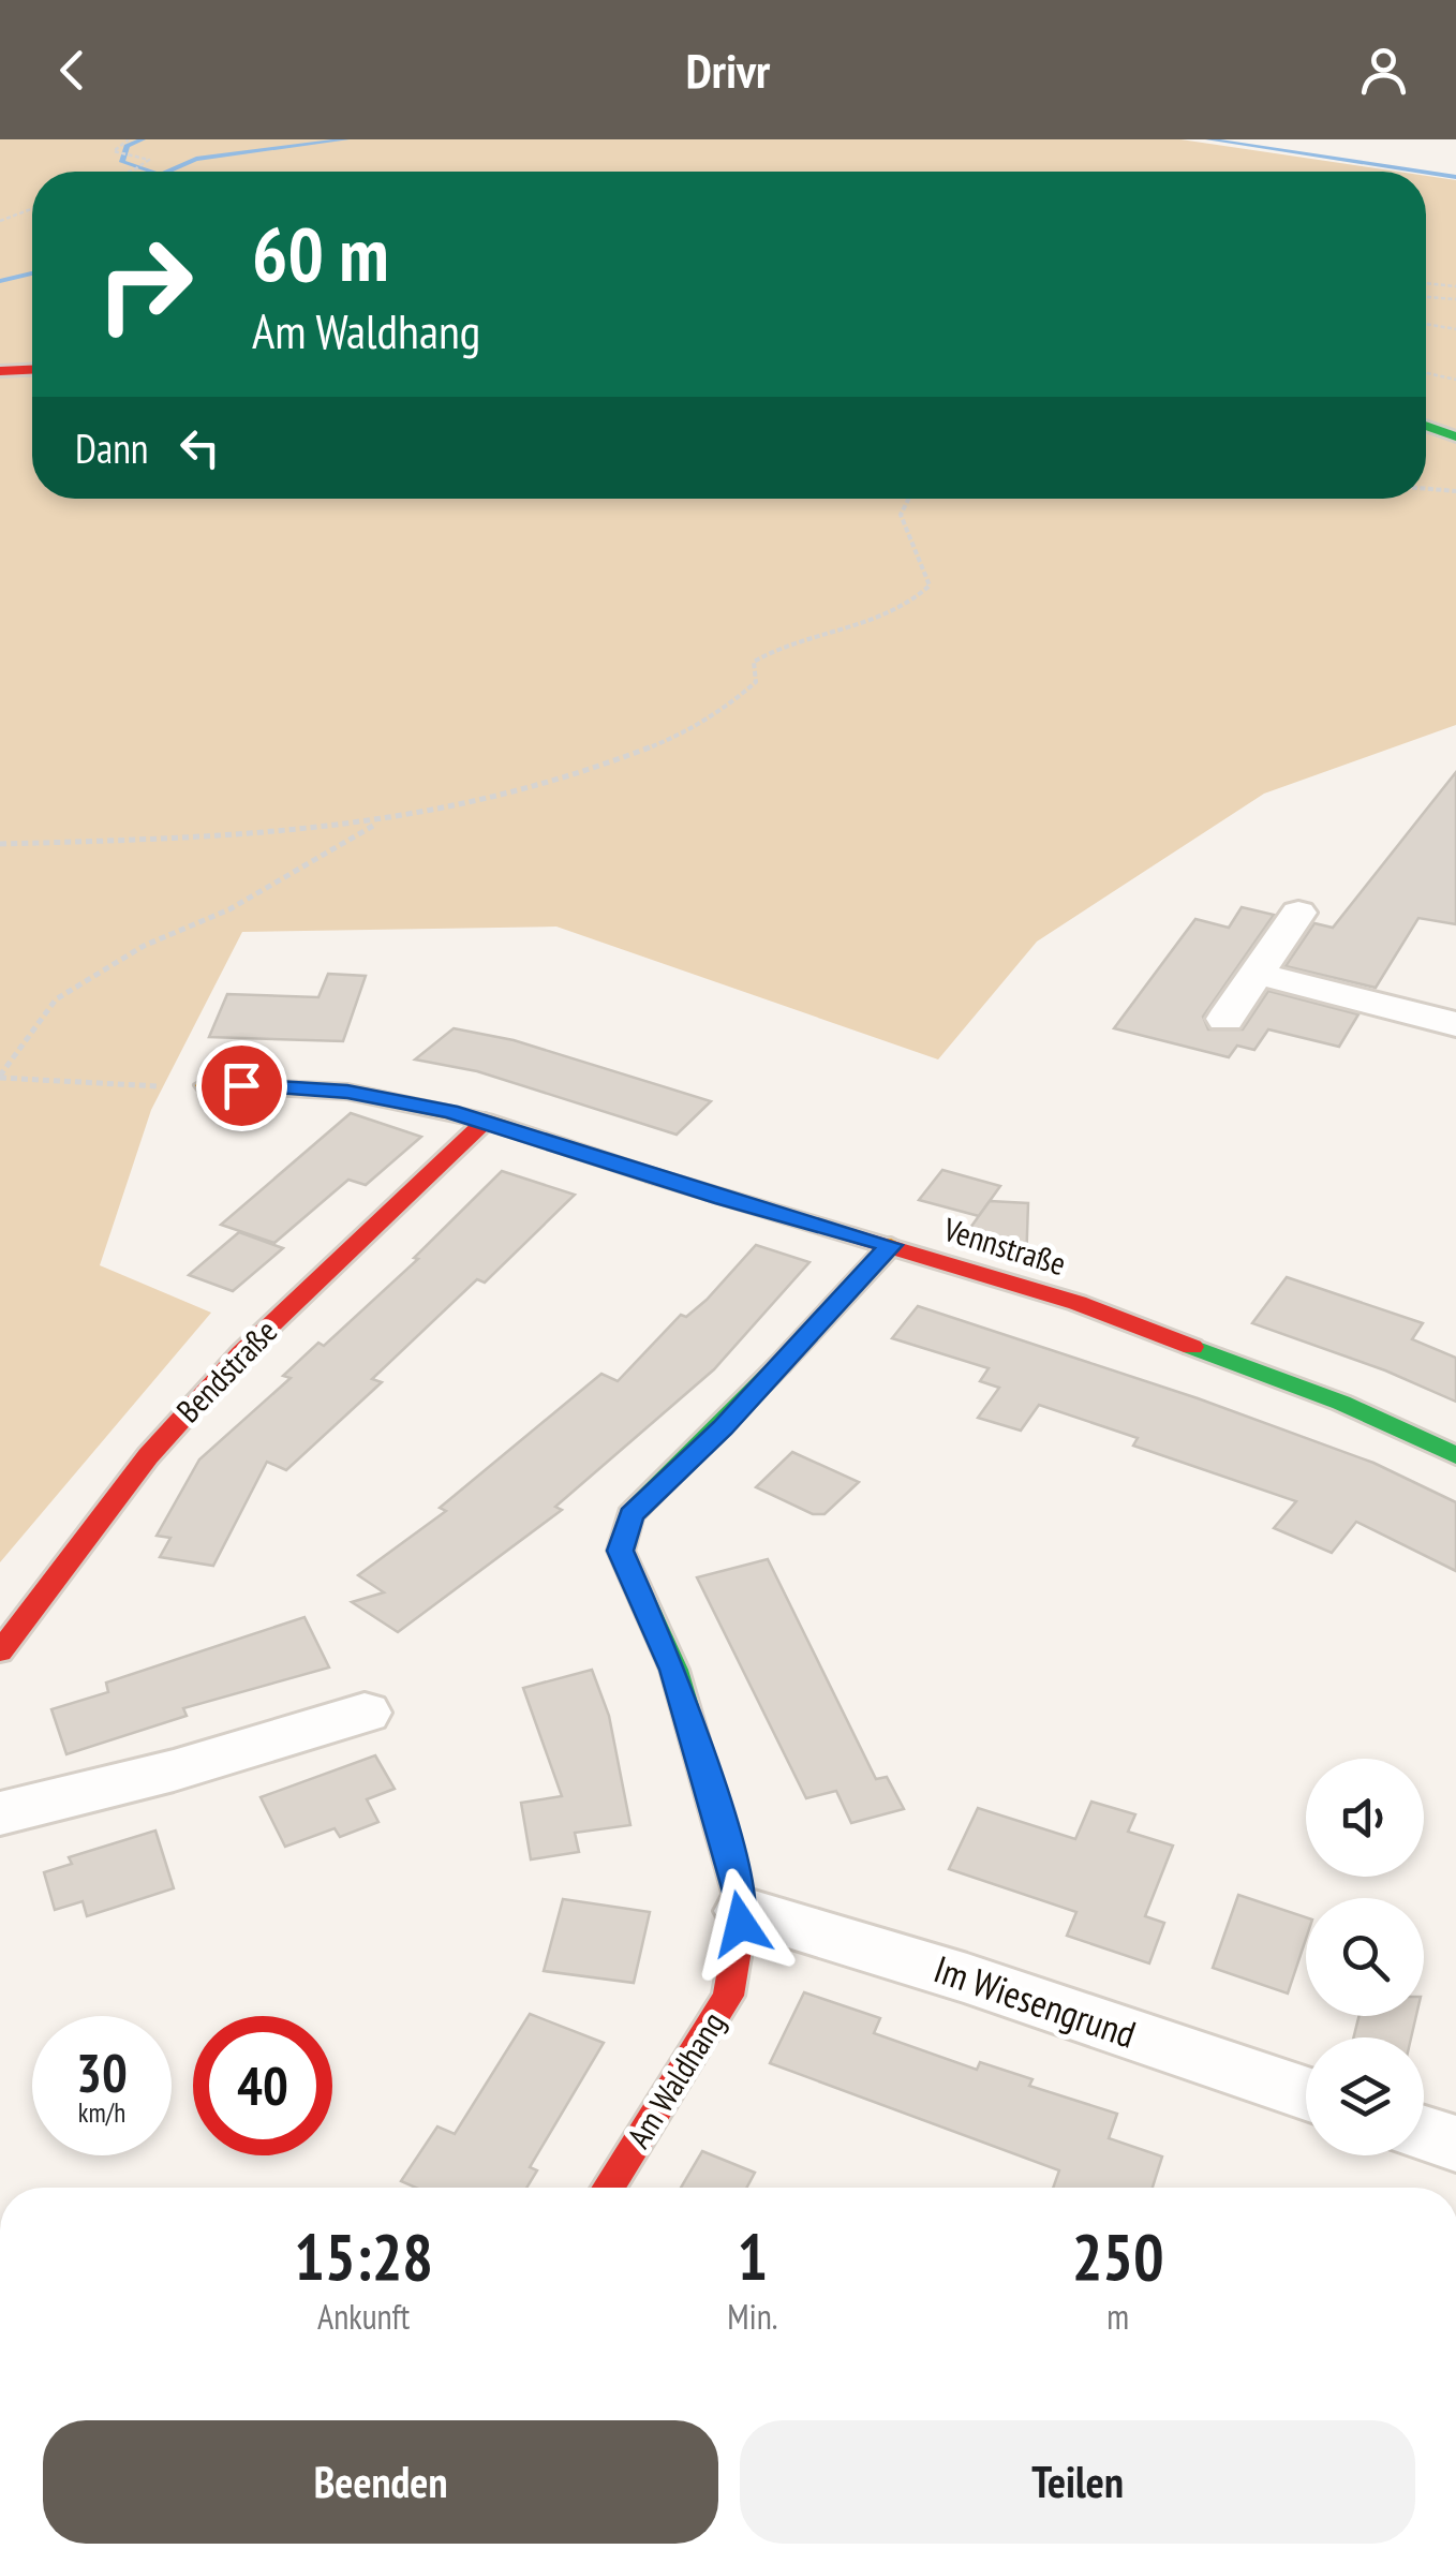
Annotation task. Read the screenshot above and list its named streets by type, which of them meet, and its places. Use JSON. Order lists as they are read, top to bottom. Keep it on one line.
{"streets":{"street":["Vennstraße","Bendstraße","Im Wiesengrund","Am Waldhang"]},"crossings":[["Vennstraße","Bendstraße"],["Vennstraße","Am Waldhang"],["Im Wiesengrund","Am Waldhang"]],"page":{"header":"Drivr","turn":["60 m","Am Waldhang"],"then":"Dann","speed":"30 km/h","limit":"40","eta":["15:28","Ankunft","1","Min.","250","m"],"buttons":["Beenden","Teilen"]}}
